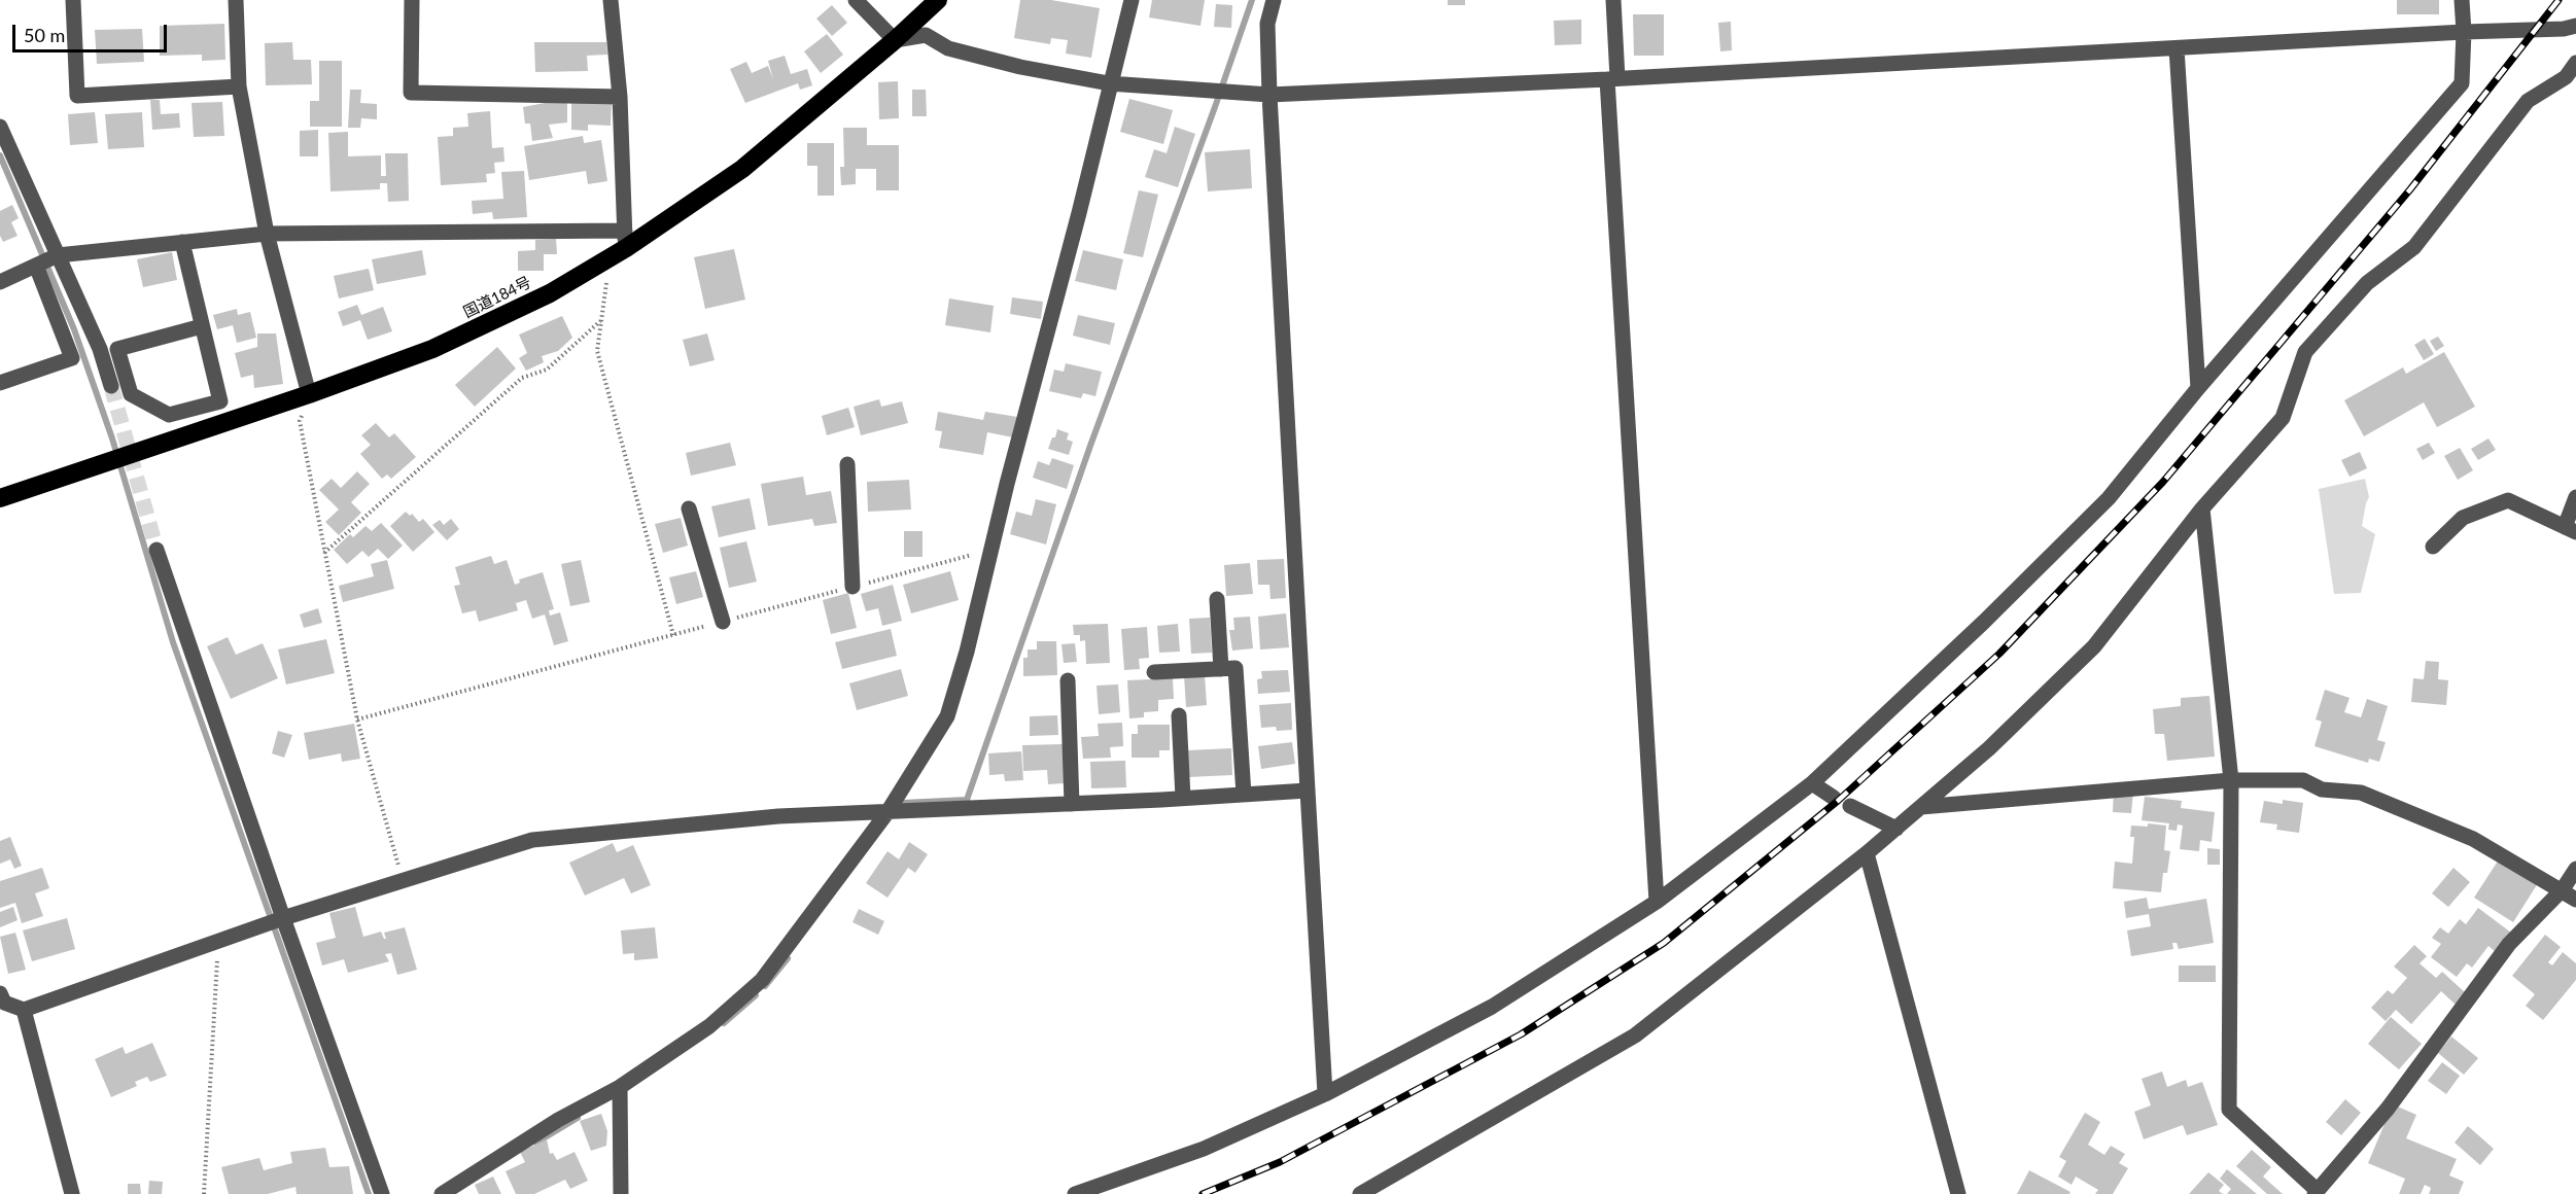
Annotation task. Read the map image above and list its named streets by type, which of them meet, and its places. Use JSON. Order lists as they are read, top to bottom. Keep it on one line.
{"streets":{"highway":["国道184号"]},"scale_bar":"50 m"}
